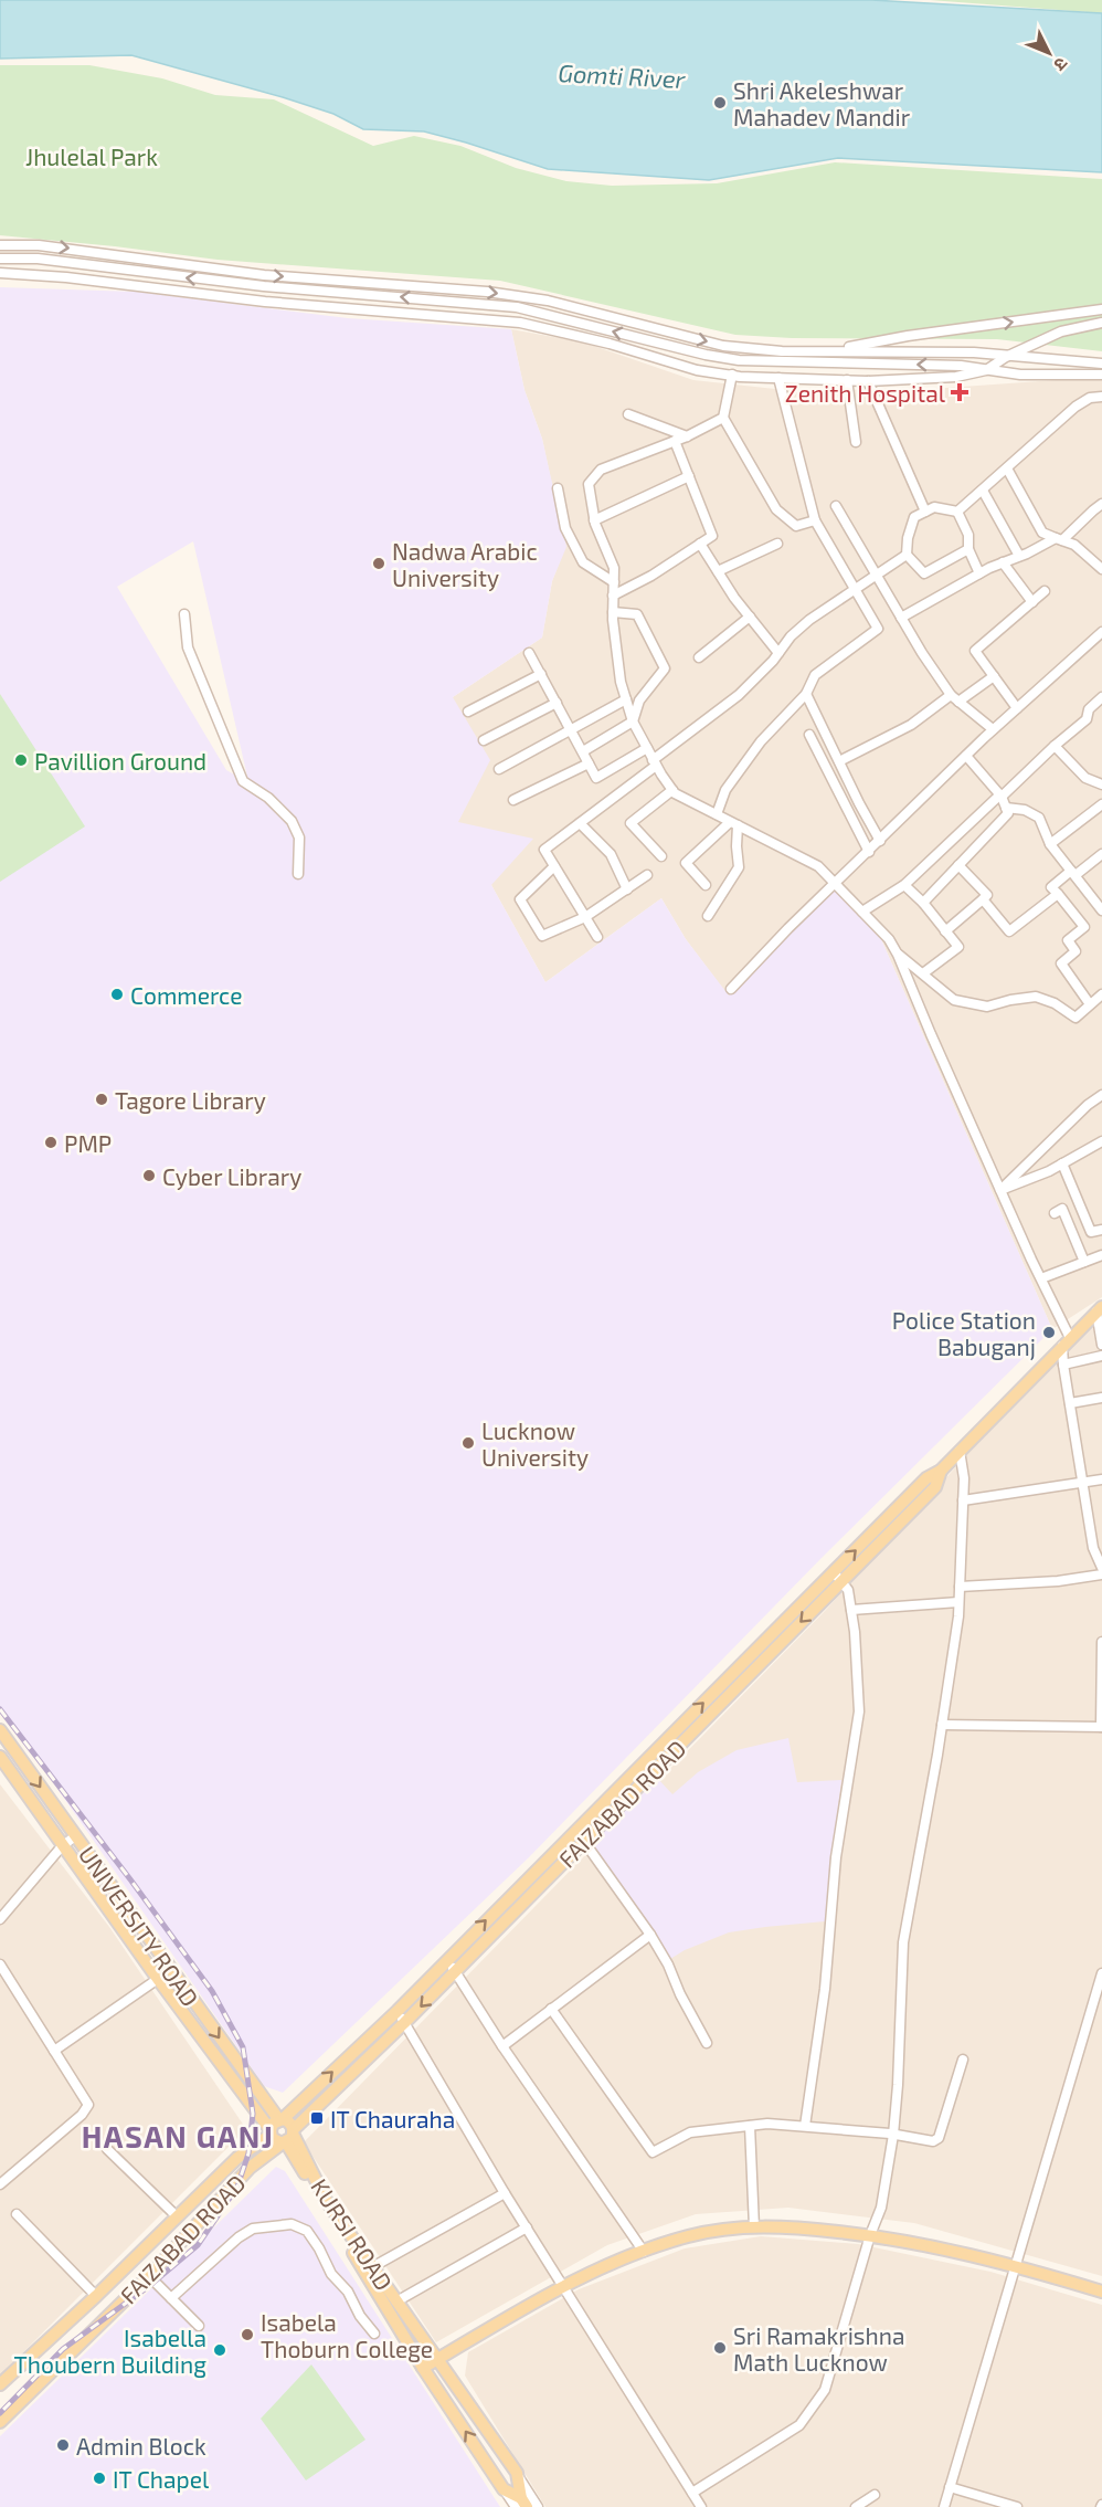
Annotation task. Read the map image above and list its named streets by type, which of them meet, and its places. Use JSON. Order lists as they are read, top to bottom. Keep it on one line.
{"streets":{"main road":["FAIZABAD ROAD","UNIVERSITY ROAD","KURSI ROAD"]},"crossings":[["FAIZABAD ROAD","UNIVERSITY ROAD"],["FAIZABAD ROAD","KURSI ROAD"],["UNIVERSITY ROAD","KURSI ROAD"]],"districts":["HASAN GANJ"],"water":["Gomti River"],"parks":["Jhulelal Park"],"places":{"other":["Shri Akeleshwar Mahadev Mandir","Nadwa Arabic University","Pavillion Ground","Commerce","Tagore Library","PMP","Cyber Library","Police Station Babuganj","Lucknow University","Isabela Thoburn College","Sri Ramakrishna Math Lucknow","Isabella Thoubern Building","Admin Block","IT Chapel"],"health":["Zenith Hospital"],"transit":["IT Chauraha"]},"north":"bottom right"}
